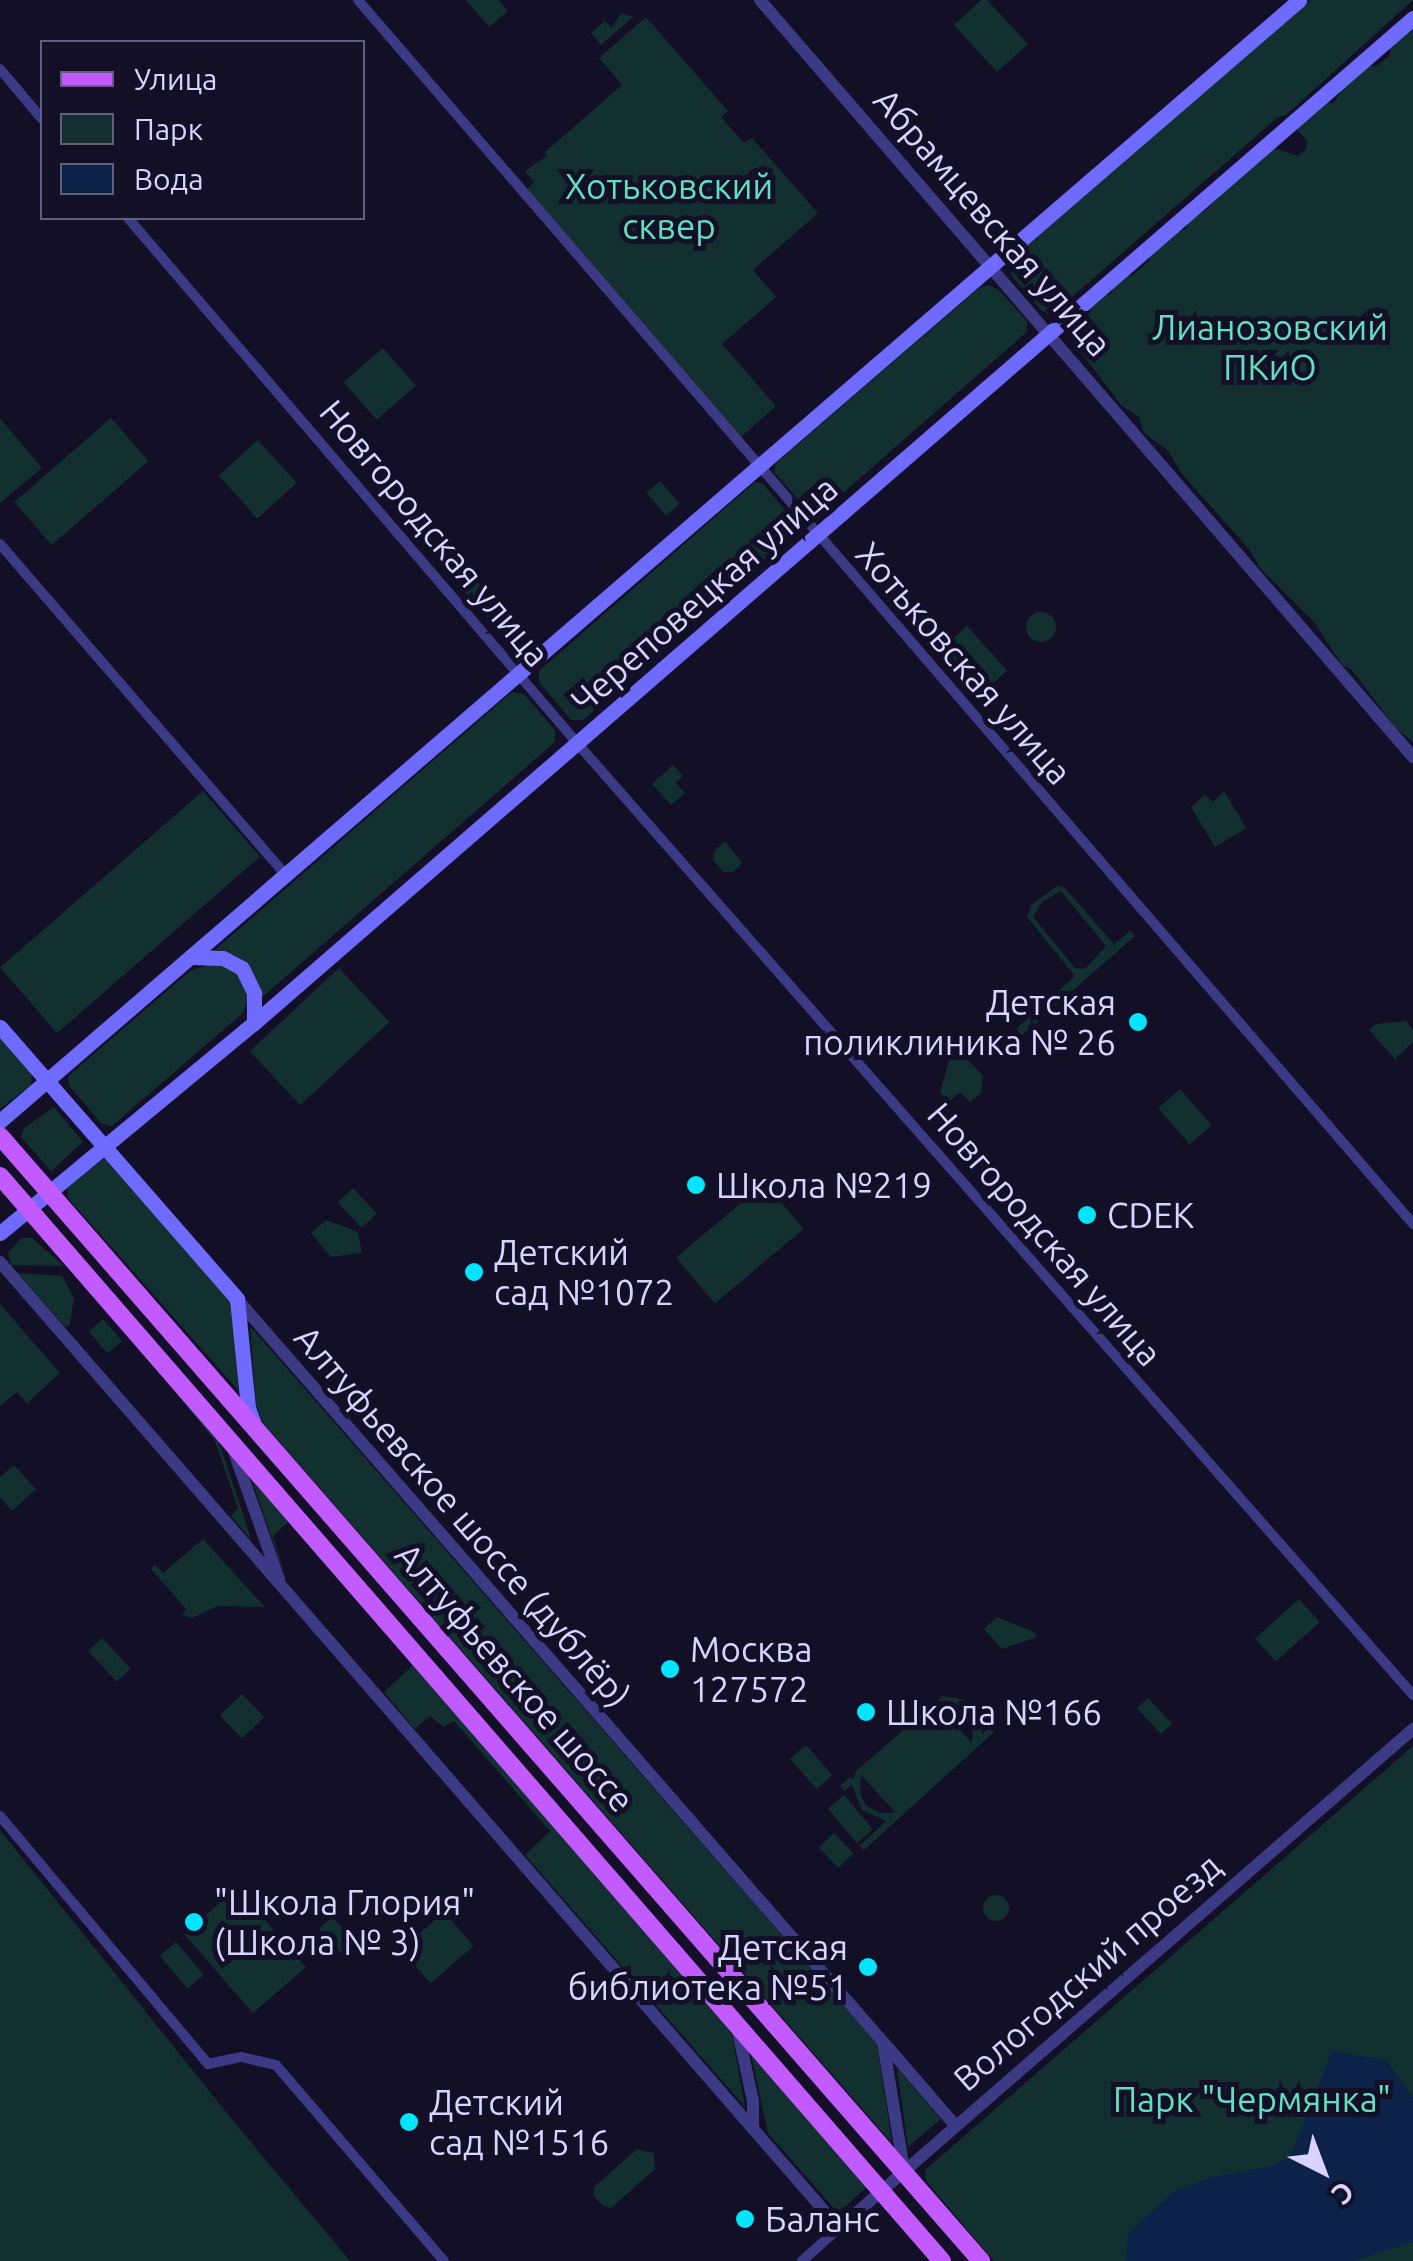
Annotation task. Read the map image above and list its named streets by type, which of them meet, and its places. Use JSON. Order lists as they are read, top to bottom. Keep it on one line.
{"streets":{"main road":["Череповецкая улица","Алтуфьевское шоссе (дублёр)","Алтуфьевское шоссе"],"street":["Абрамцевская улица","Новгородская улица","Хотьковская улица","Вологодский проезд"]},"crossings":[["Абрамцевская улица","Череповецкая улица"],["Новгородская улица","Череповецкая улица"],["Череповецкая улица","Хотьковская улица"],["Череповецкая улица","Алтуфьевское шоссе (дублёр)"],["Череповецкая улица","Алтуфьевское шоссе"],["Алтуфьевское шоссе (дублёр)","Вологодский проезд"],["Алтуфьевское шоссе","Вологодский проезд"]],"parks":["Хотьковский сквер","Лианозовский ПКиО","Парк \"Чермянка\""],"places":["Детская поликлиника № 26","Школа №219","CDEK","Детский сад №1072","Москва 127572","Школа №166","\"Школа Глория\" (Школа № 3)","Детская библиотека №51","Детский сад №1516","Баланс"],"legend":["Улица","Парк","Вода"],"north":"bottom right"}
